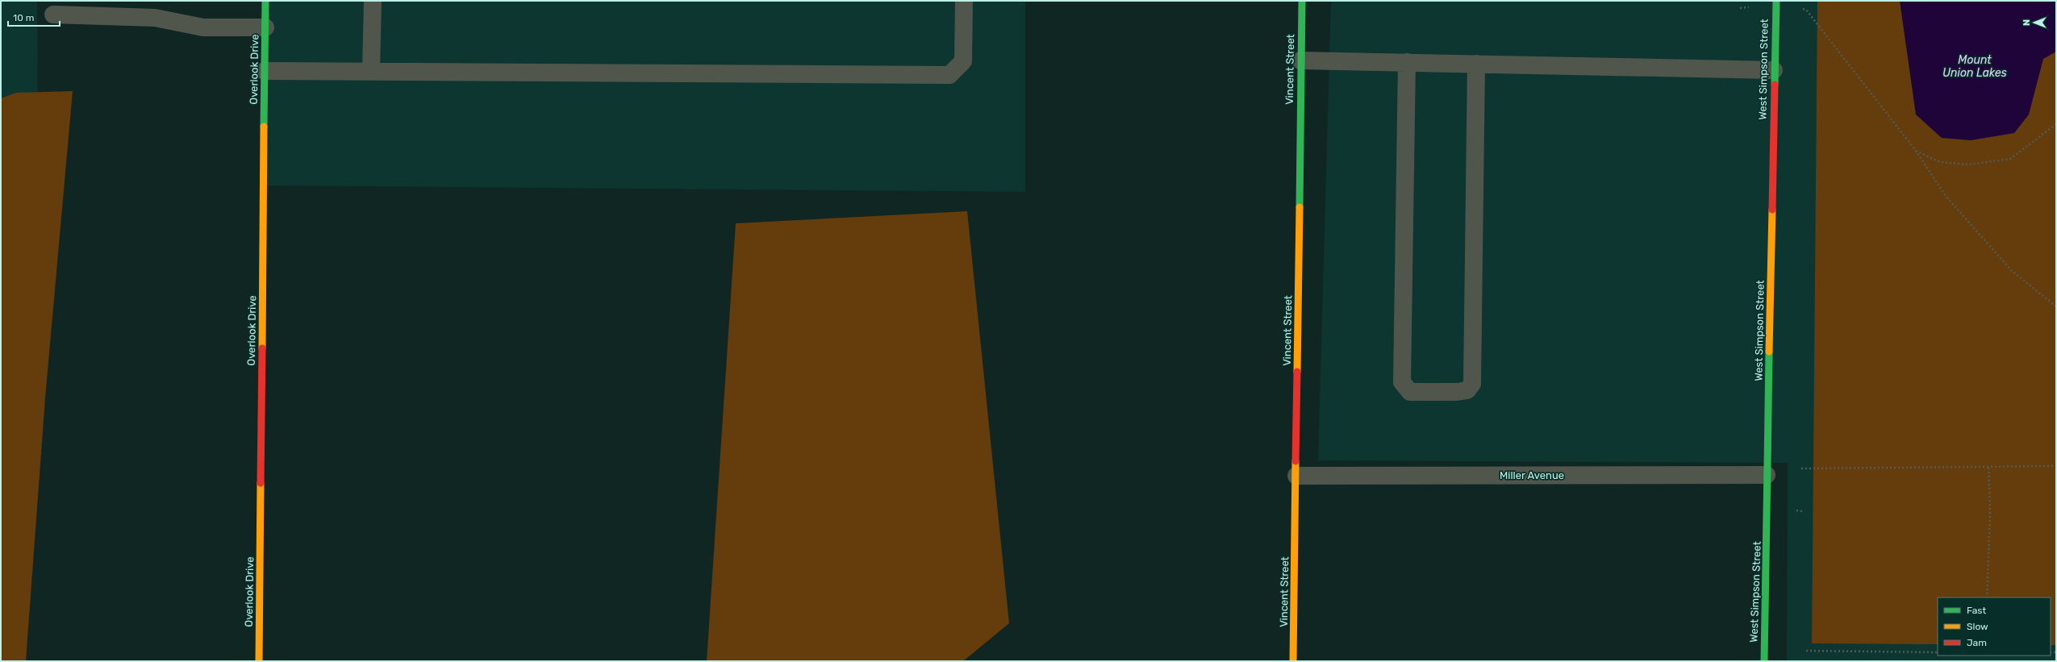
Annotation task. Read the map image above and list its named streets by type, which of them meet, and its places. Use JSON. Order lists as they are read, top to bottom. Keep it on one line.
{"streets":{"street":["Overlook Drive","Vincent Street","West Simpson Street","Miller Avenue"]},"crossings":[["Vincent Street","Miller Avenue"],["West Simpson Street","Miller Avenue"]],"water":["Mount Union Lakes"],"legend":["Fast","Slow","Jam"],"scale_bar":"10 m","north":"left"}
